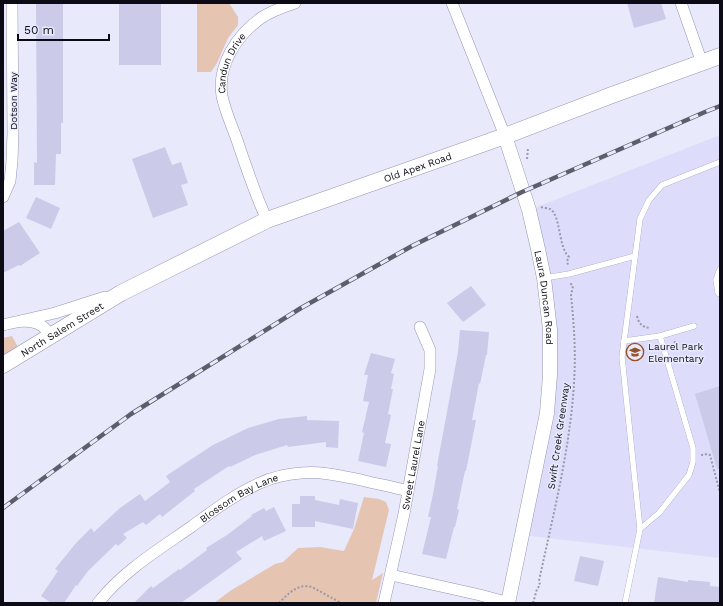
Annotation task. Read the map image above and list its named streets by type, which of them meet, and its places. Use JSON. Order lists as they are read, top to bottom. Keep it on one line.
{"streets":{"main road":["Old Apex Road","North Salem Street"],"street":["Candun Drive","Dotson Way","Laura Duncan Road","Sweet Laurel Lane","Blossom Bay Lane"],"path":["Swift Creek Greenway"]},"crossings":[["Candun Drive","Old Apex Road"],["Old Apex Road","Laura Duncan Road"],["Old Apex Road","North Salem Street"],["Sweet Laurel Lane","Blossom Bay Lane"]],"places":{"school or university":["Laurel Park Elementary"]},"scale_bar":"50 m"}
